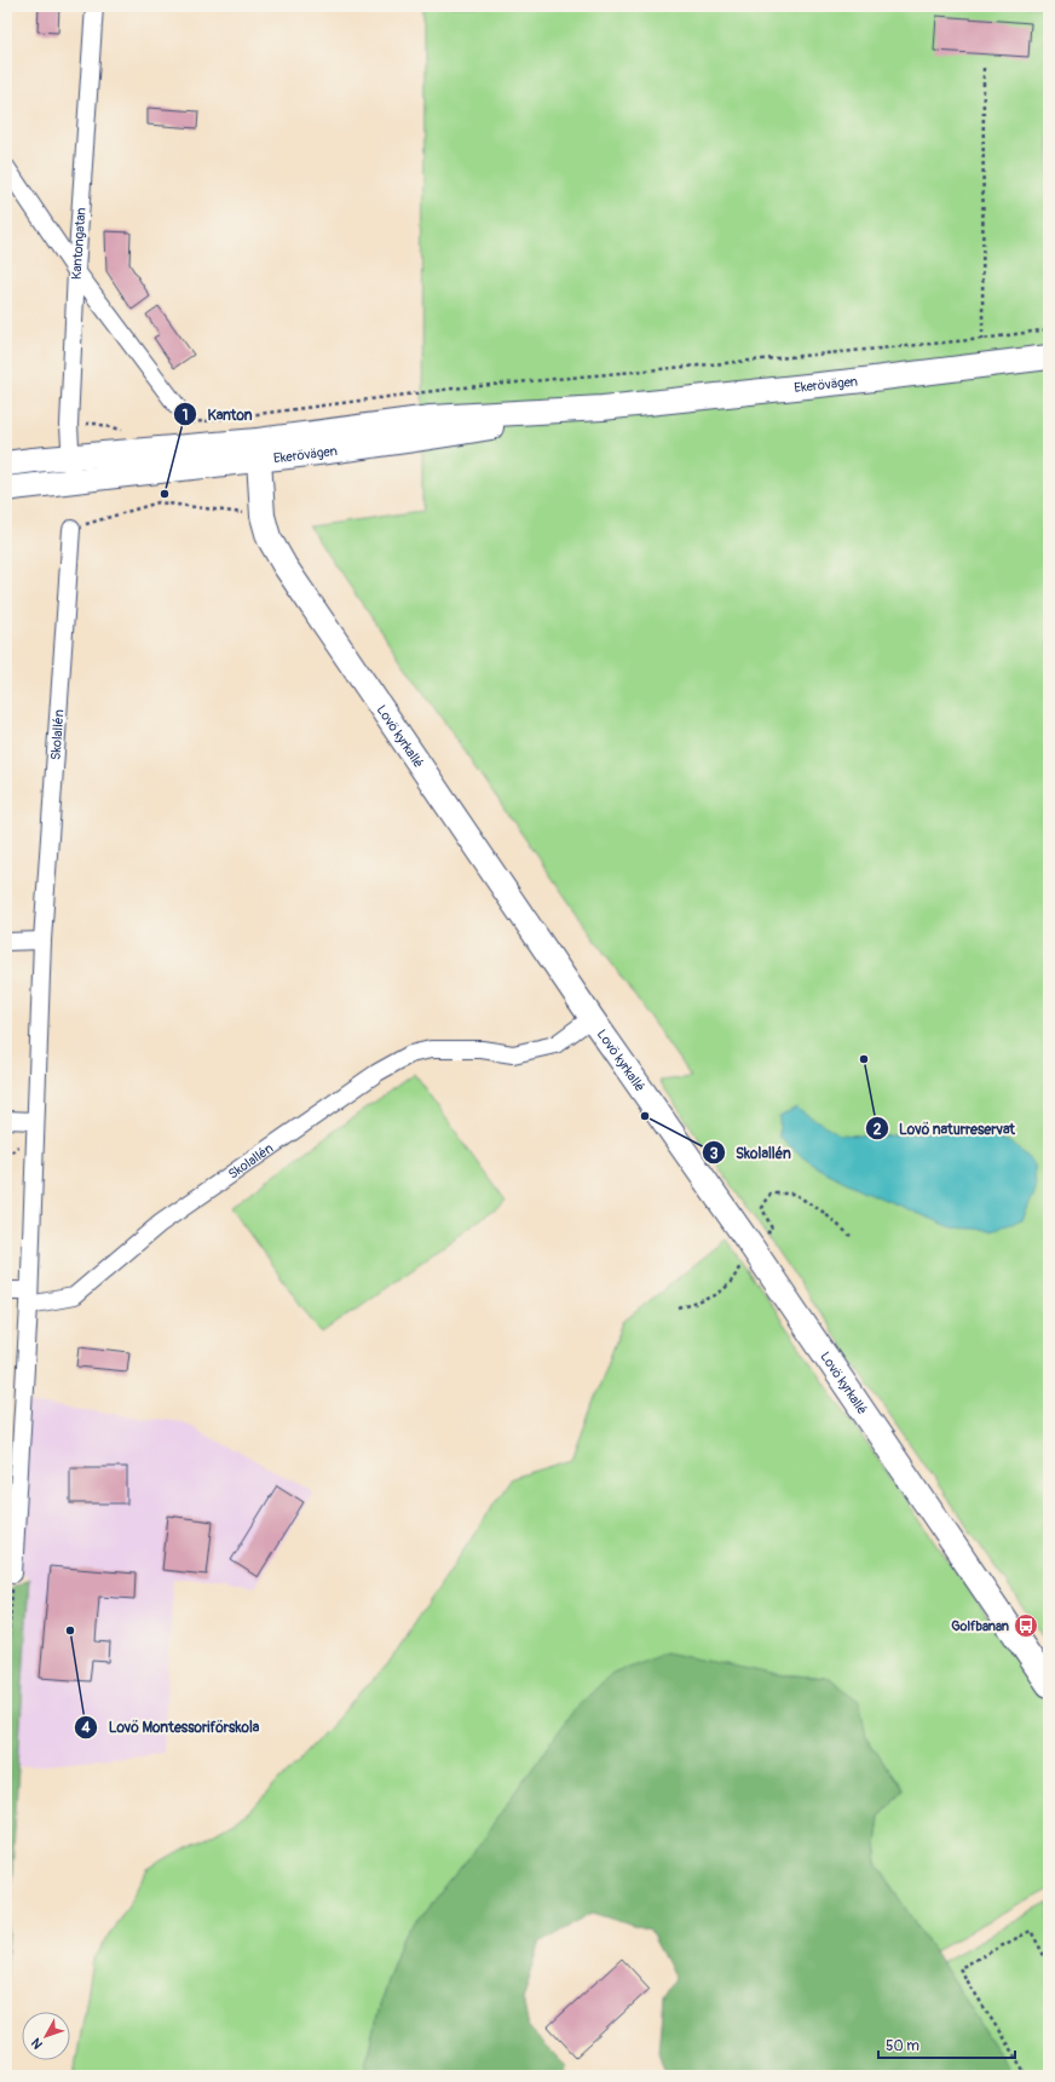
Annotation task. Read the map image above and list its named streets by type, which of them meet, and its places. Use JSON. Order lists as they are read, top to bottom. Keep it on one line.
{"streets":{"street":["Kantongatan","Ekerövägen","Skolallén","Lovö kyrkallé"]},"crossings":[["Kantongatan","Ekerövägen"],["Ekerövägen","Lovö kyrkallé"],["Skolallén","Lovö kyrkallé"]],"places":{"other":["Kanton","Lovö naturreservat","Skolallén","Lovö Montessoriförskola"],"bus stop":["Golfbanan"]},"scale_bar":"50 m","north":"bottom left"}
